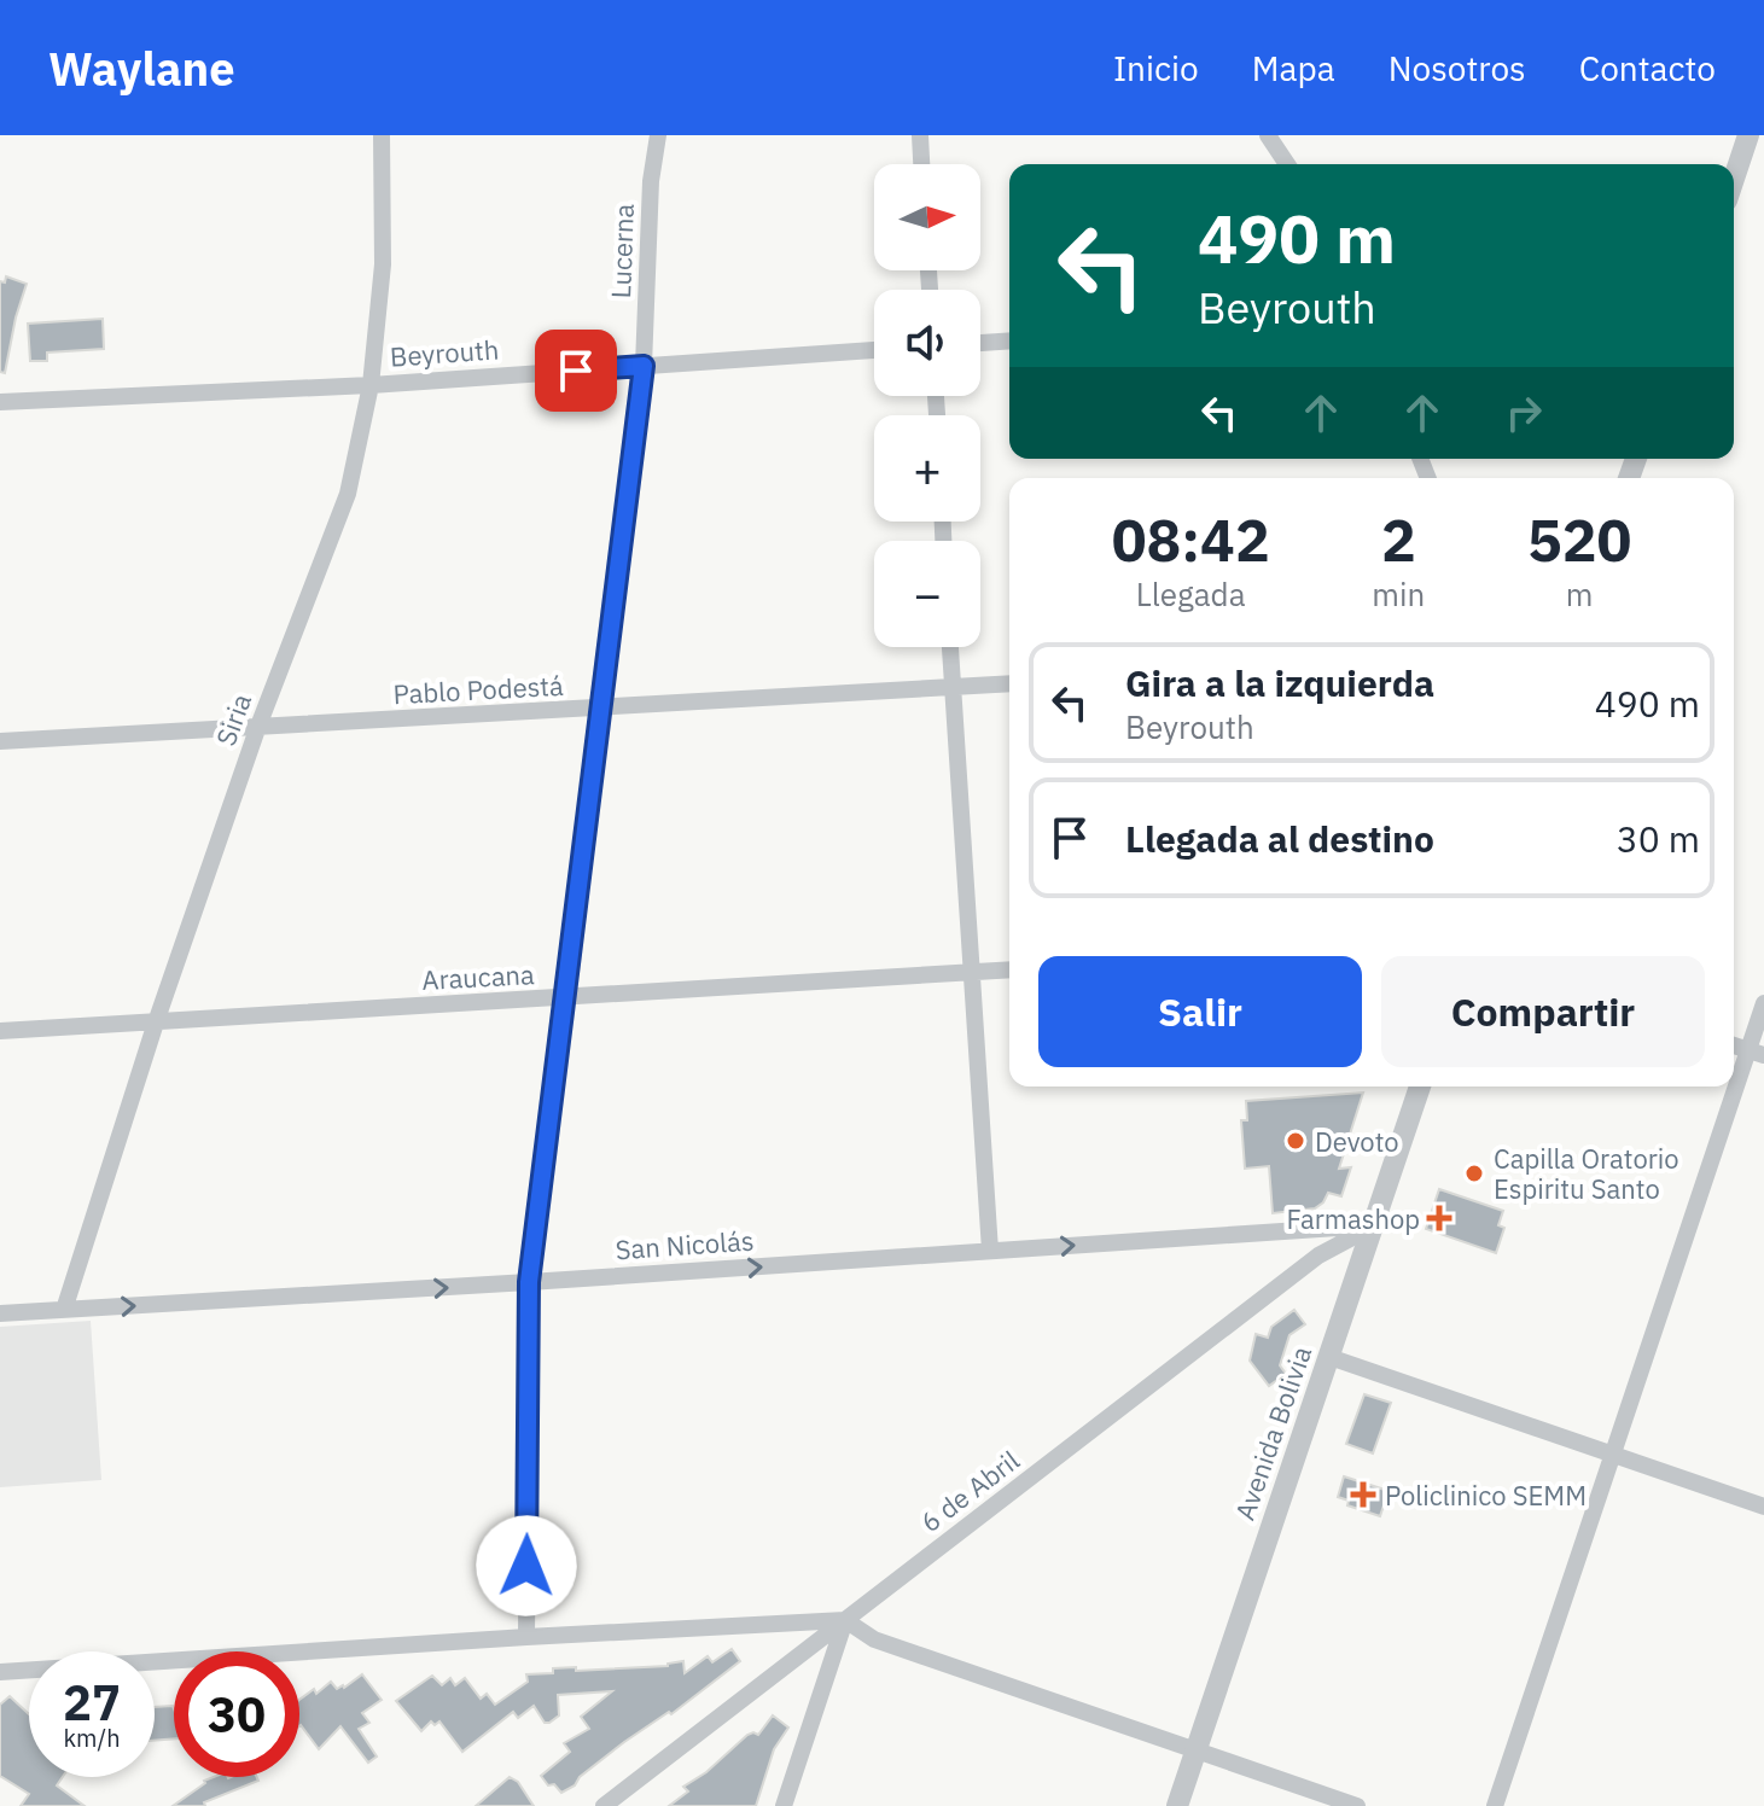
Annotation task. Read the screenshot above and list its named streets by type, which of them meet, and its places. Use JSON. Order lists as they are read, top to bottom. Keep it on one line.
{"streets":{"street":["Lucerna","Beyrouth","Pablo Podestá","Siria","Araucana","San Nicolás","Avenida Bolivia","6 de Abril"]},"crossings":[["Lucerna","Beyrouth"],["Lucerna","Pablo Podestá"],["Lucerna","Araucana"],["Lucerna","San Nicolás"],["Beyrouth","Siria"],["Pablo Podestá","Siria"],["Siria","Araucana"],["Siria","San Nicolás"],["San Nicolás","Avenida Bolivia"],["San Nicolás","6 de Abril"],["Avenida Bolivia","6 de Abril"]],"one_way":["San Nicolás"],"places":{"other":["Devoto","Capilla Oratorio Espiritu Santo"],"health":["Farmashop","Policlinico SEMM"]},"north":"right","page":{"header":"Waylane","nav":["Inicio","Mapa","Nosotros","Contacto"],"map_buttons":["+","−"],"turn":["490 m","Beyrouth"],"eta":["08:42","Llegada","2","min","520","m"],"list":[{"name":"Gira a la izquierda","note":"Beyrouth","value":"490 m"},{"name":"Llegada al destino","value":"30 m"}],"buttons":["Salir","Compartir"],"speed":"27 km/h","limit":"30"}}
